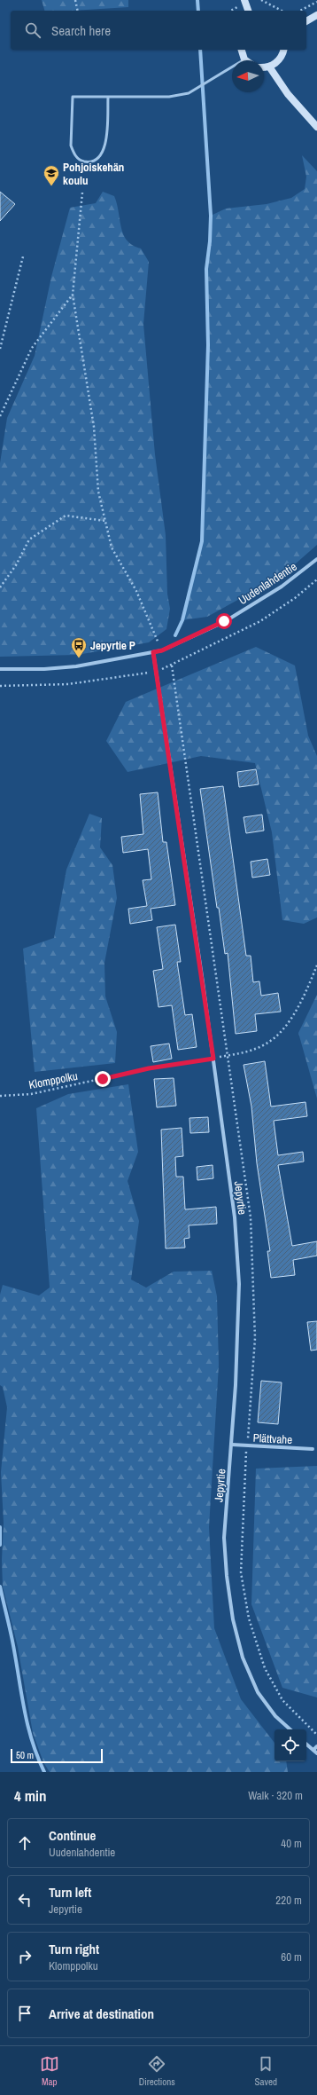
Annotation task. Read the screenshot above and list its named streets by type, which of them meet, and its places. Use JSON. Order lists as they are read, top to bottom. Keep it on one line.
{"streets":{"street":["Uudenlahdentie","Jepyrtie","Plättvahe"],"path":["Klomppolku"]},"crossings":[["Uudenlahdentie","Jepyrtie"],["Klomppolku","Jepyrtie"],["Jepyrtie","Plättvahe"]],"places":{"school or university":["Pohjoiskehän koulu"],"bus stop":["Jepyrtie P"]},"scale_bar":"50 m","north":"left","page":{"search":"Search here","scale":"50 m","heading":["4 min","Walk · 320 m"],"list":[["Continue","Uudenlahdentie","40 m"],["Turn left","Jepyrtie","220 m"],["Turn right","Klomppolku","60 m"],"Arrive at destination"],"nav":["Map","Directions","Saved"]}}
